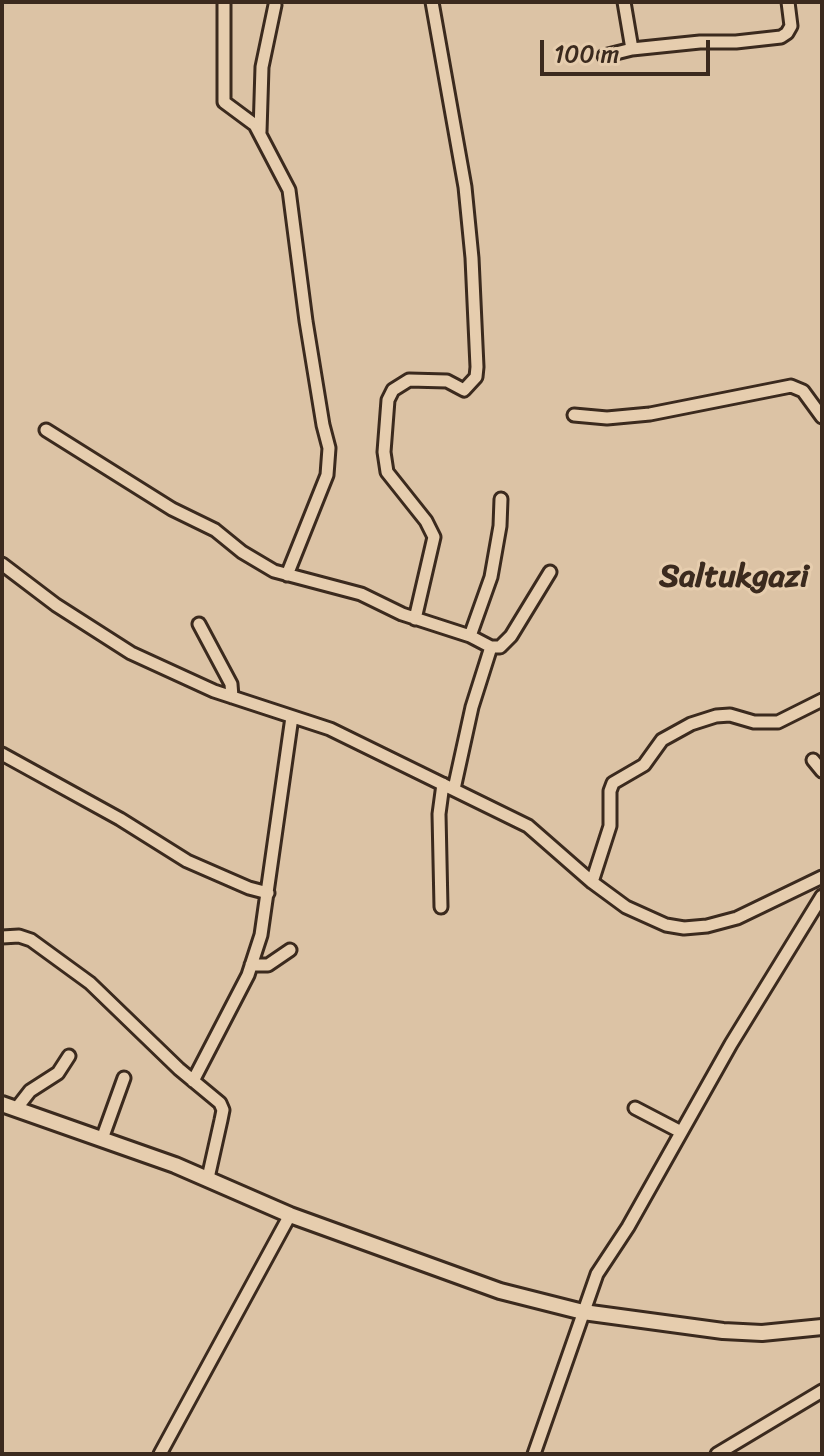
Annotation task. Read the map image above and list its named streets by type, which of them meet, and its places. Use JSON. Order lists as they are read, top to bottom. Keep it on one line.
{"districts":["Saltukgazi"],"scale_bar":"100 m"}
